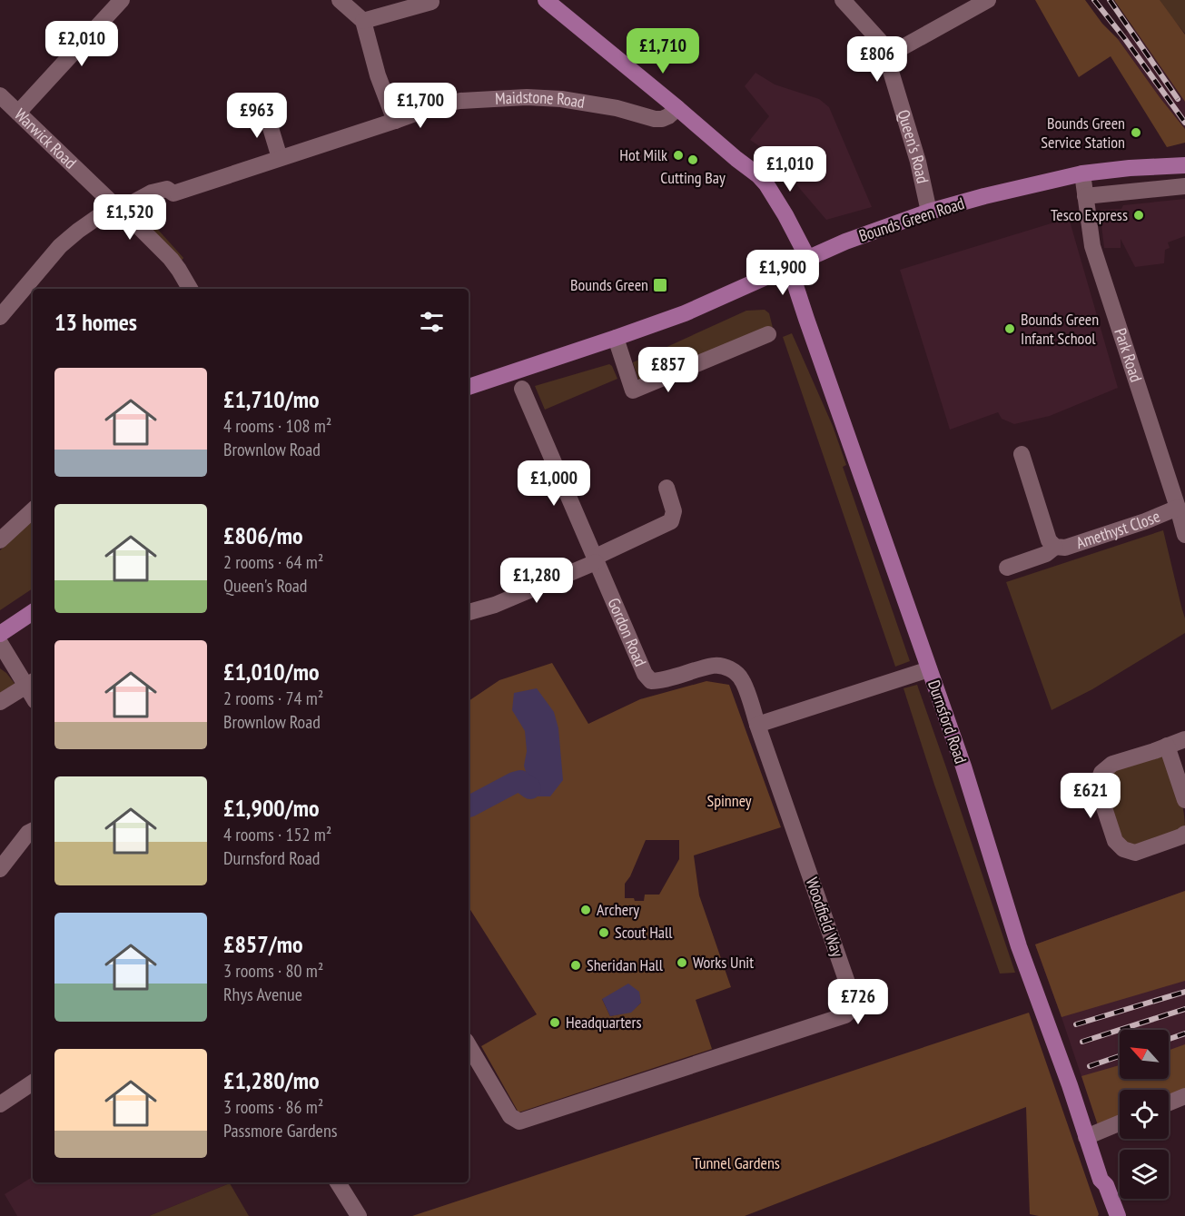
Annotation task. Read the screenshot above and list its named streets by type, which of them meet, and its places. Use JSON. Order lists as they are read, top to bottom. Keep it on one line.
{"streets":{"main road":["Bounds Green Road","Durnsford Road"],"street":["Maidstone Road","Warwick Road","Queen's Road","Park Road","Amethyst Close","Gordon Road","Woodfield Way"]},"crossings":[["Maidstone Road","Warwick Road"],["Queen's Road","Bounds Green Road"],["Bounds Green Road","Park Road"],["Bounds Green Road","Durnsford Road"],["Park Road","Amethyst Close"],["Gordon Road","Woodfield Way"]],"parks":["Spinney","Tunnel Gardens"],"places":{"other":["Bounds Green Service Station","Hot Milk","Cutting Bay","Tesco Express","Bounds Green Infant School","Archery","Scout Hall","Works Unit","Sheridan Hall","Headquarters"],"transit":["Bounds Green"]},"north":"top left","page":{"price":["£2,010","£1,710","£806","£1,700","£963","£1,010","£1,520","£1,900","£857","£1,000","£1,280","£621","£726"],"heading":"13 homes","list":[{"name":"£1,710/mo","note":"4 rooms · 108 m² · Brownlow Road"},{"name":"£806/mo","note":"2 rooms · 64 m² · Queen's Road"},{"name":"£1,010/mo","note":"2 rooms · 74 m² · Brownlow Road"},{"name":"£1,900/mo","note":"4 rooms · 152 m² · Durnsford Road"},{"name":"£857/mo","note":"3 rooms · 80 m² · Rhys Avenue"},{"name":"£1,280/mo","note":"3 rooms · 86 m² · Passmore Gardens"}]}}
